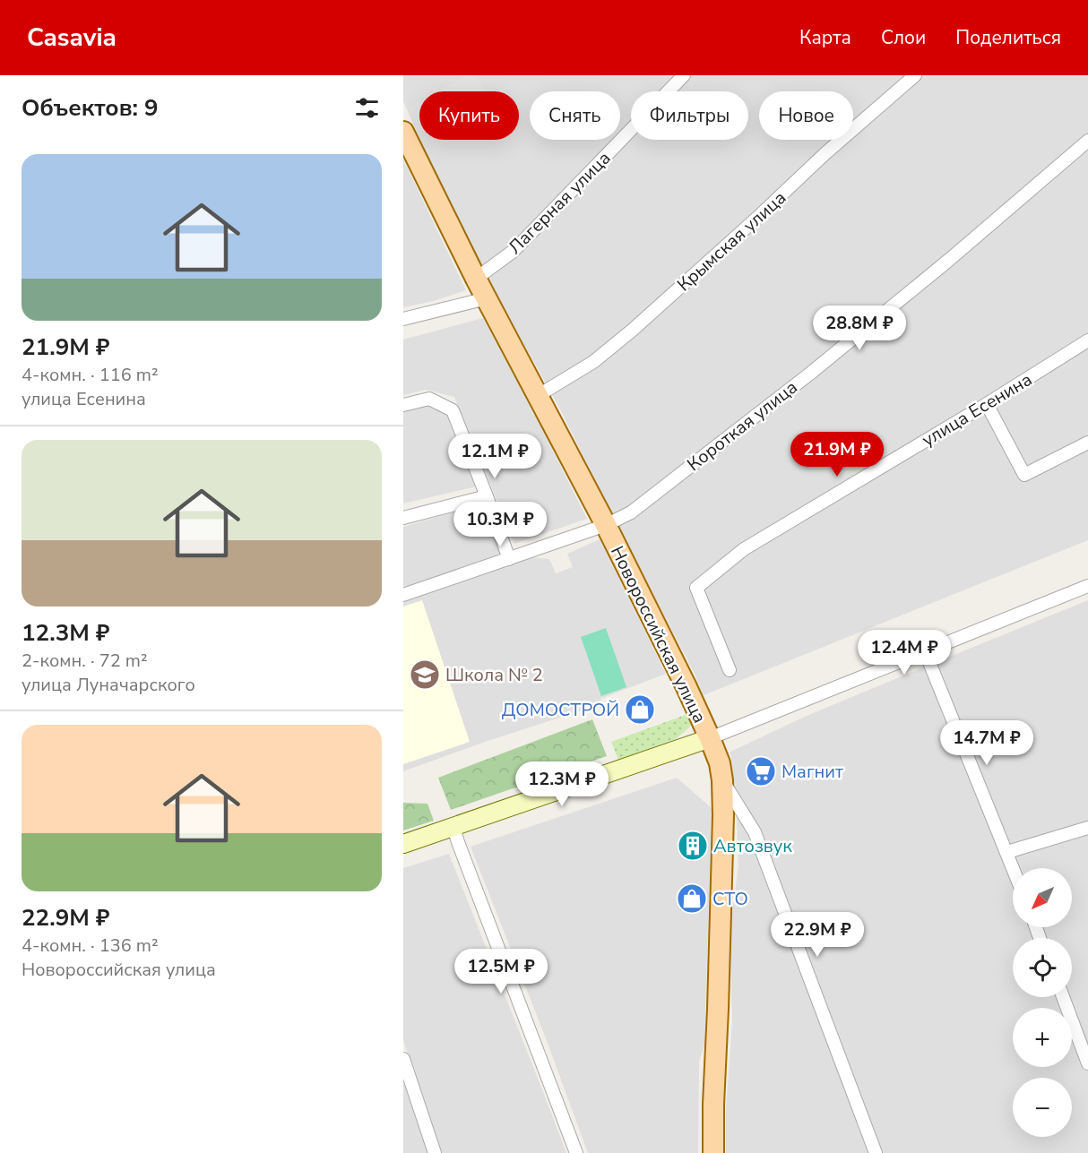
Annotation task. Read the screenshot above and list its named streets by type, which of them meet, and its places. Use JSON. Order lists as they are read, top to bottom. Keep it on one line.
{"streets":{"main road":["Новороссийская улица"],"street":["Лагерная улица","Крымская улица","улица Есенина","Короткая улица"]},"crossings":[["Лагерная улица","Новороссийская улица"],["Крымская улица","Новороссийская улица"],["Короткая улица","Новороссийская улица"]],"places":{"school or university":["Школа № 2"],"shop":["ДОМОСТРОЙ","СТО"],"supermarket":["Магнит"],"building":["Автозвук"]},"north":"bottom left","page":{"header":"Casavia","nav":["Карта","Слои","Поделиться"],"heading":"Объектов: 9","chip":["Купить","Снять","Фильтры","Новое"],"list":[{"name":"21.9M ₽","note":"4-комн. · 116 m² · улица Есенина"},{"name":"12.3M ₽","note":"2-комн. · 72 m² · улица Луначарского"},{"name":"22.9M ₽","note":"4-комн. · 136 m² · Новороссийская улица"}],"price":["28.8M ₽","21.9M ₽","12.1M ₽","10.3M ₽","12.4M ₽","14.7M ₽","12.3M ₽","22.9M ₽","12.5M ₽"],"map_buttons":["+","−"]}}
